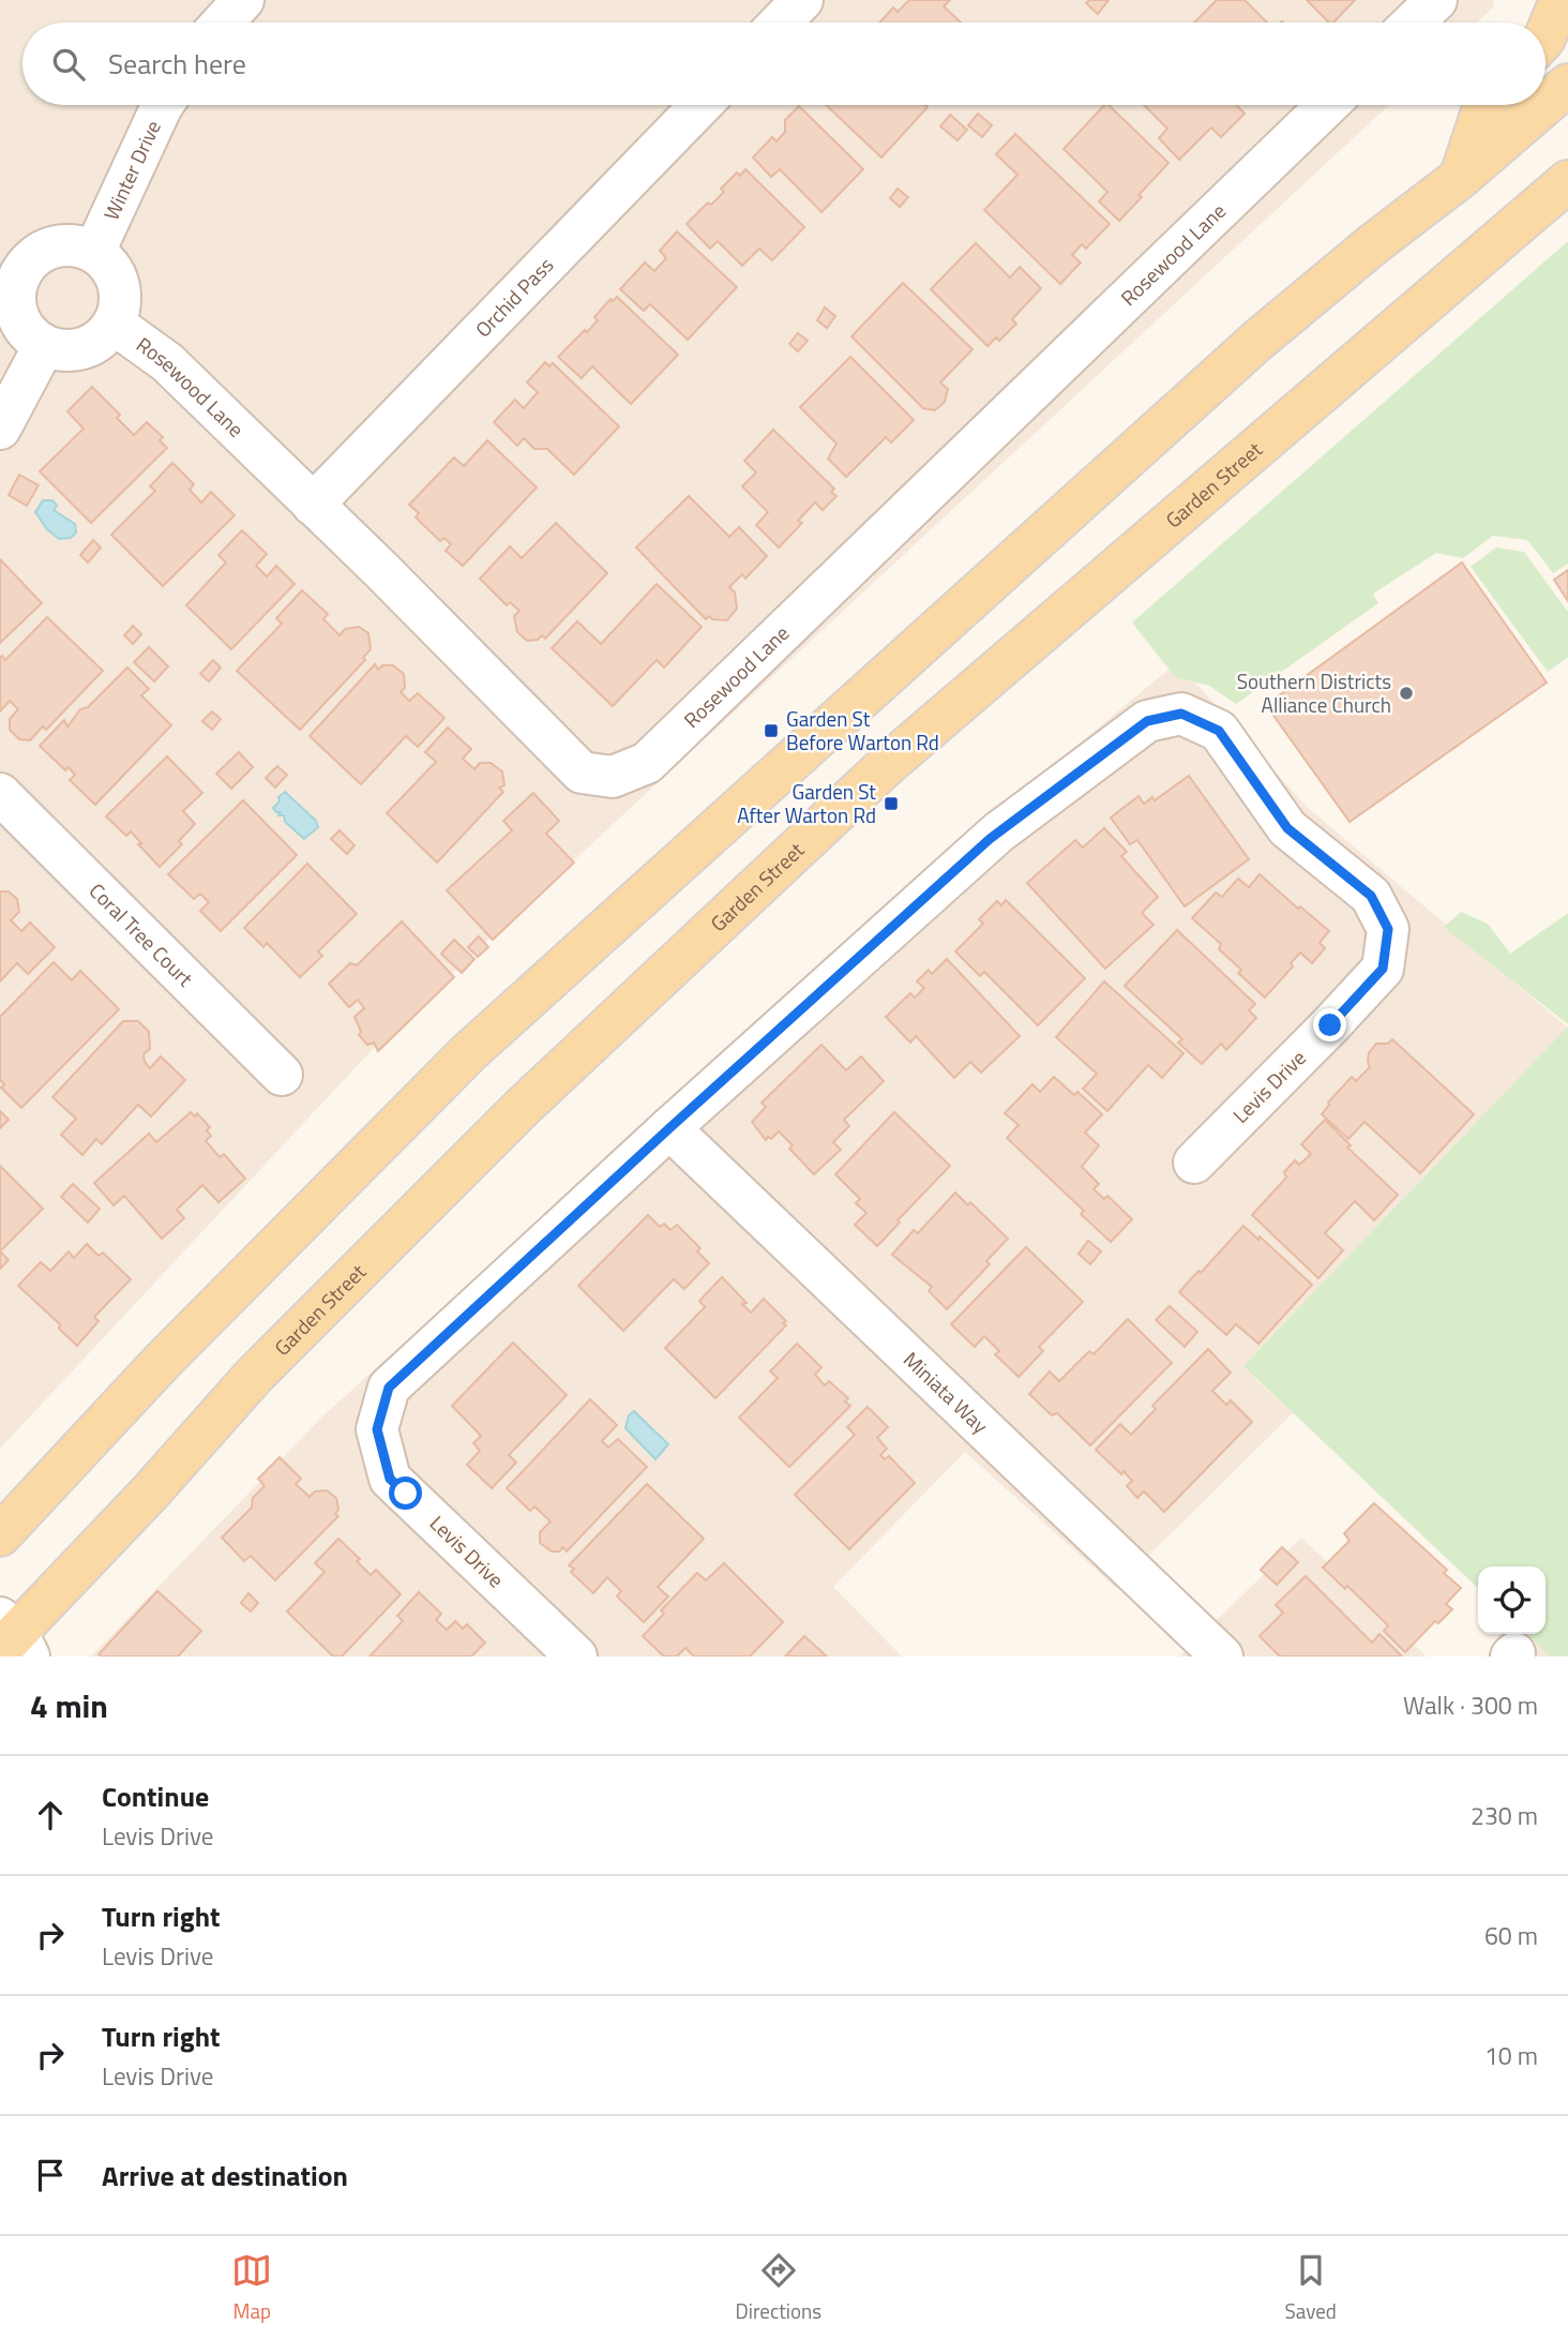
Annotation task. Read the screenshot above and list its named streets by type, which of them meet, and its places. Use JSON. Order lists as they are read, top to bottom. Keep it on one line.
{"streets":{"main road":["Garden Street"],"street":["Winter Drive","Rosewood Lane","Orchid Pass","Coral Tree Court","Levis Drive","Miniata Way"]},"crossings":[["Winter Drive","Rosewood Lane"],["Rosewood Lane","Orchid Pass"],["Levis Drive","Miniata Way"]],"places":{"other":["Southern Districts Alliance Church"],"transit":["Garden St Before Warton Rd","Garden St After Warton Rd"]},"page":{"search":"Search here","heading":["4 min","Walk · 300 m"],"list":[["Continue","Levis Drive","230 m"],["Turn right","Levis Drive","60 m"],["Turn right","Levis Drive","10 m"],"Arrive at destination"],"nav":["Map","Directions","Saved"]}}
